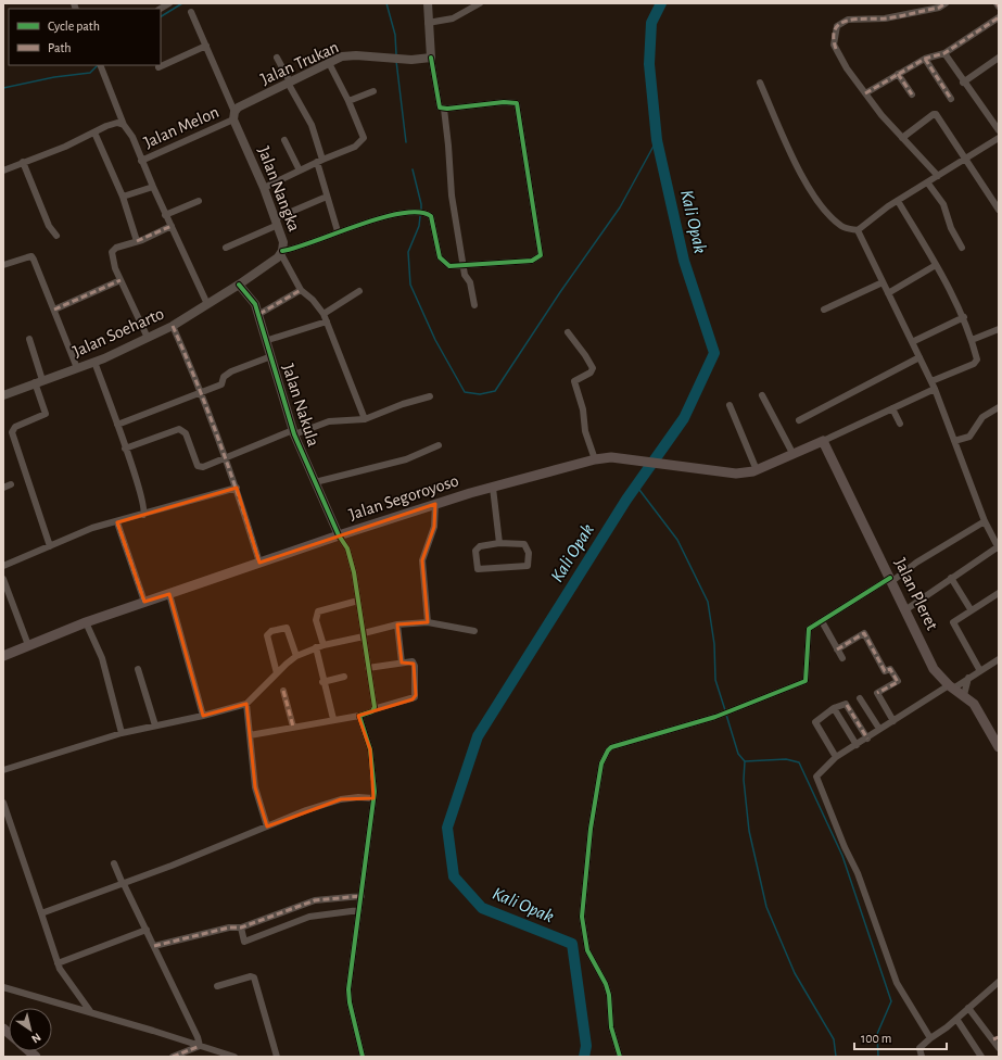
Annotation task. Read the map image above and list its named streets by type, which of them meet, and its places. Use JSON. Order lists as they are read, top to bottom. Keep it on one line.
{"streets":{"main road":["Jalan Segoroyoso","Jalan Pleret"],"street":["Jalan Trukan","Jalan Melon","Jalan Nangka","Jalan Soeharto","Jalan Nakula"]},"crossings":[["Jalan Trukan","Jalan Melon"],["Jalan Trukan","Jalan Nangka"],["Jalan Melon","Jalan Nangka"],["Jalan Nangka","Jalan Soeharto"],["Jalan Nangka","Jalan Nakula"],["Jalan Soeharto","Jalan Nakula"],["Jalan Nakula","Jalan Segoroyoso"],["Jalan Segoroyoso","Jalan Pleret"]],"water":["Kali Opak"],"legend":["Cycle path","Path"],"scale_bar":"100 m","north":"bottom right"}
